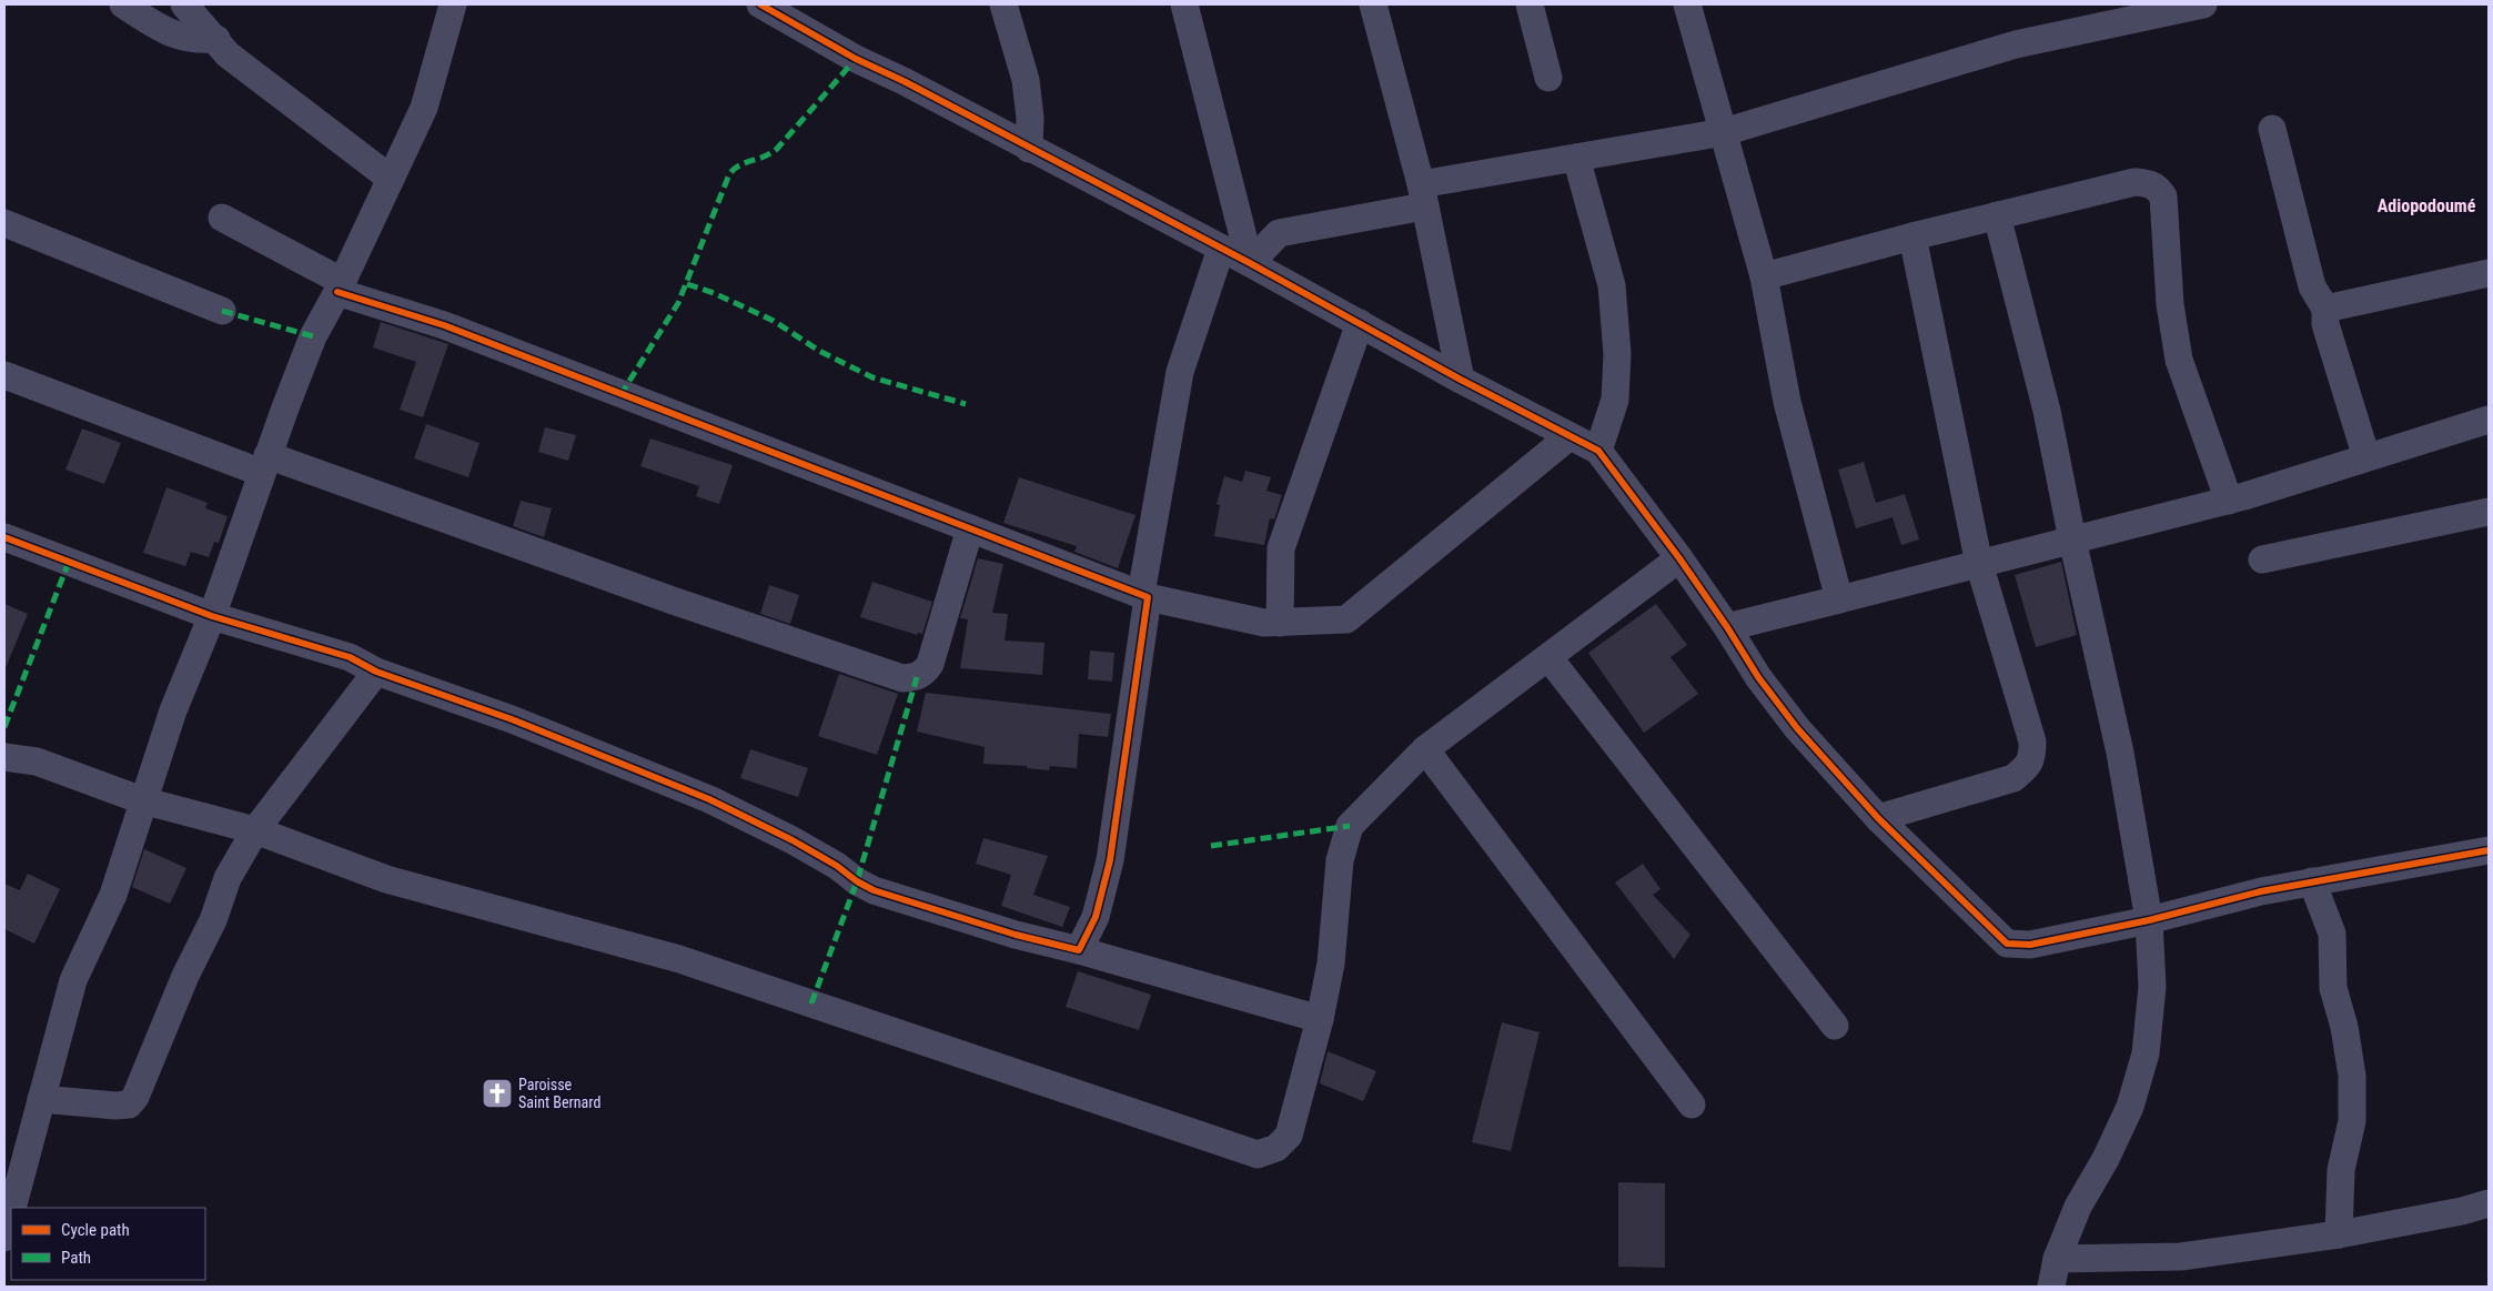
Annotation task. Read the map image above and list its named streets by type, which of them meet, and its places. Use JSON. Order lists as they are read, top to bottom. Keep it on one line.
{"districts":["Adiopodoumé"],"places":{"church":["Paroisse Saint Bernard"]},"legend":["Cycle path","Path"]}
